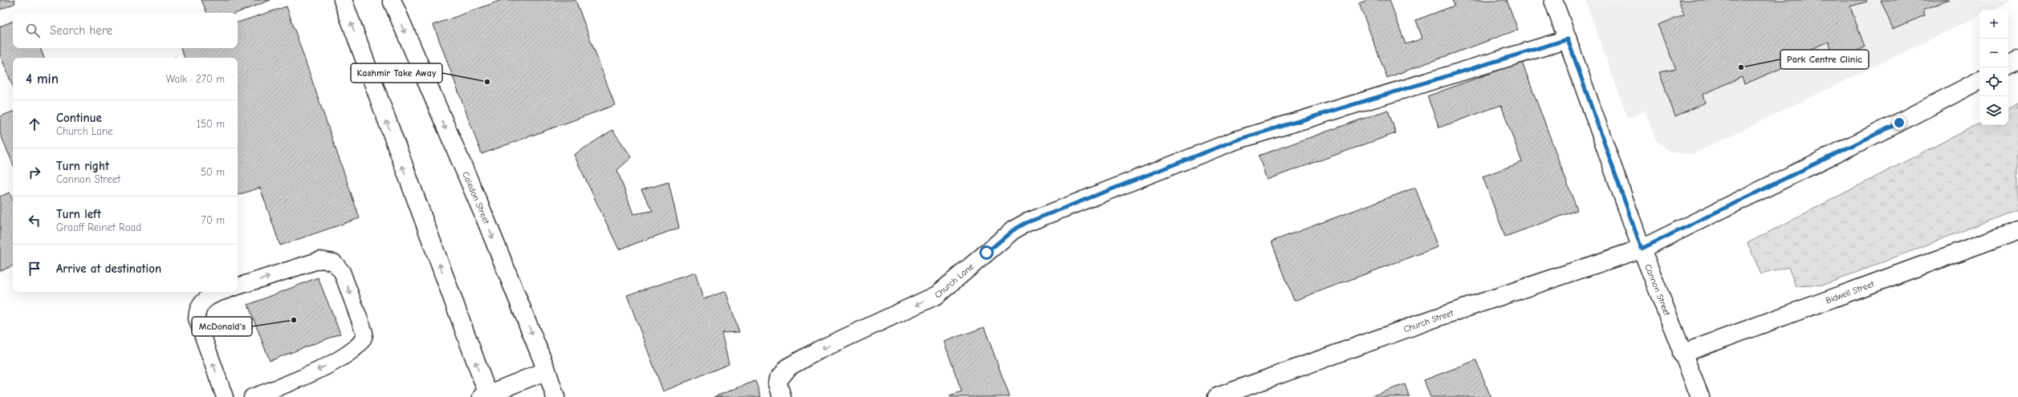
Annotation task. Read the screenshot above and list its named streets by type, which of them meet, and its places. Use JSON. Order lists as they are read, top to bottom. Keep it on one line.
{"streets":{"street":["Caledon Street","Church Lane","Cannon Street","Bidwell Street","Church Street"]},"crossings":[["Church Lane","Cannon Street"],["Cannon Street","Bidwell Street"],["Cannon Street","Church Street"]],"one_way":["Church Lane"],"places":["Park Centre Clinic","Kashmir Take Away","McDonald's"],"page":{"map_buttons":["+","−"],"search":"Search here","heading":["4 min","Walk · 270 m"],"list":[["Continue","Church Lane","150 m"],["Turn right","Cannon Street","50 m"],["Turn left","Graaff Reinet Road","70 m"],"Arrive at destination"]}}
